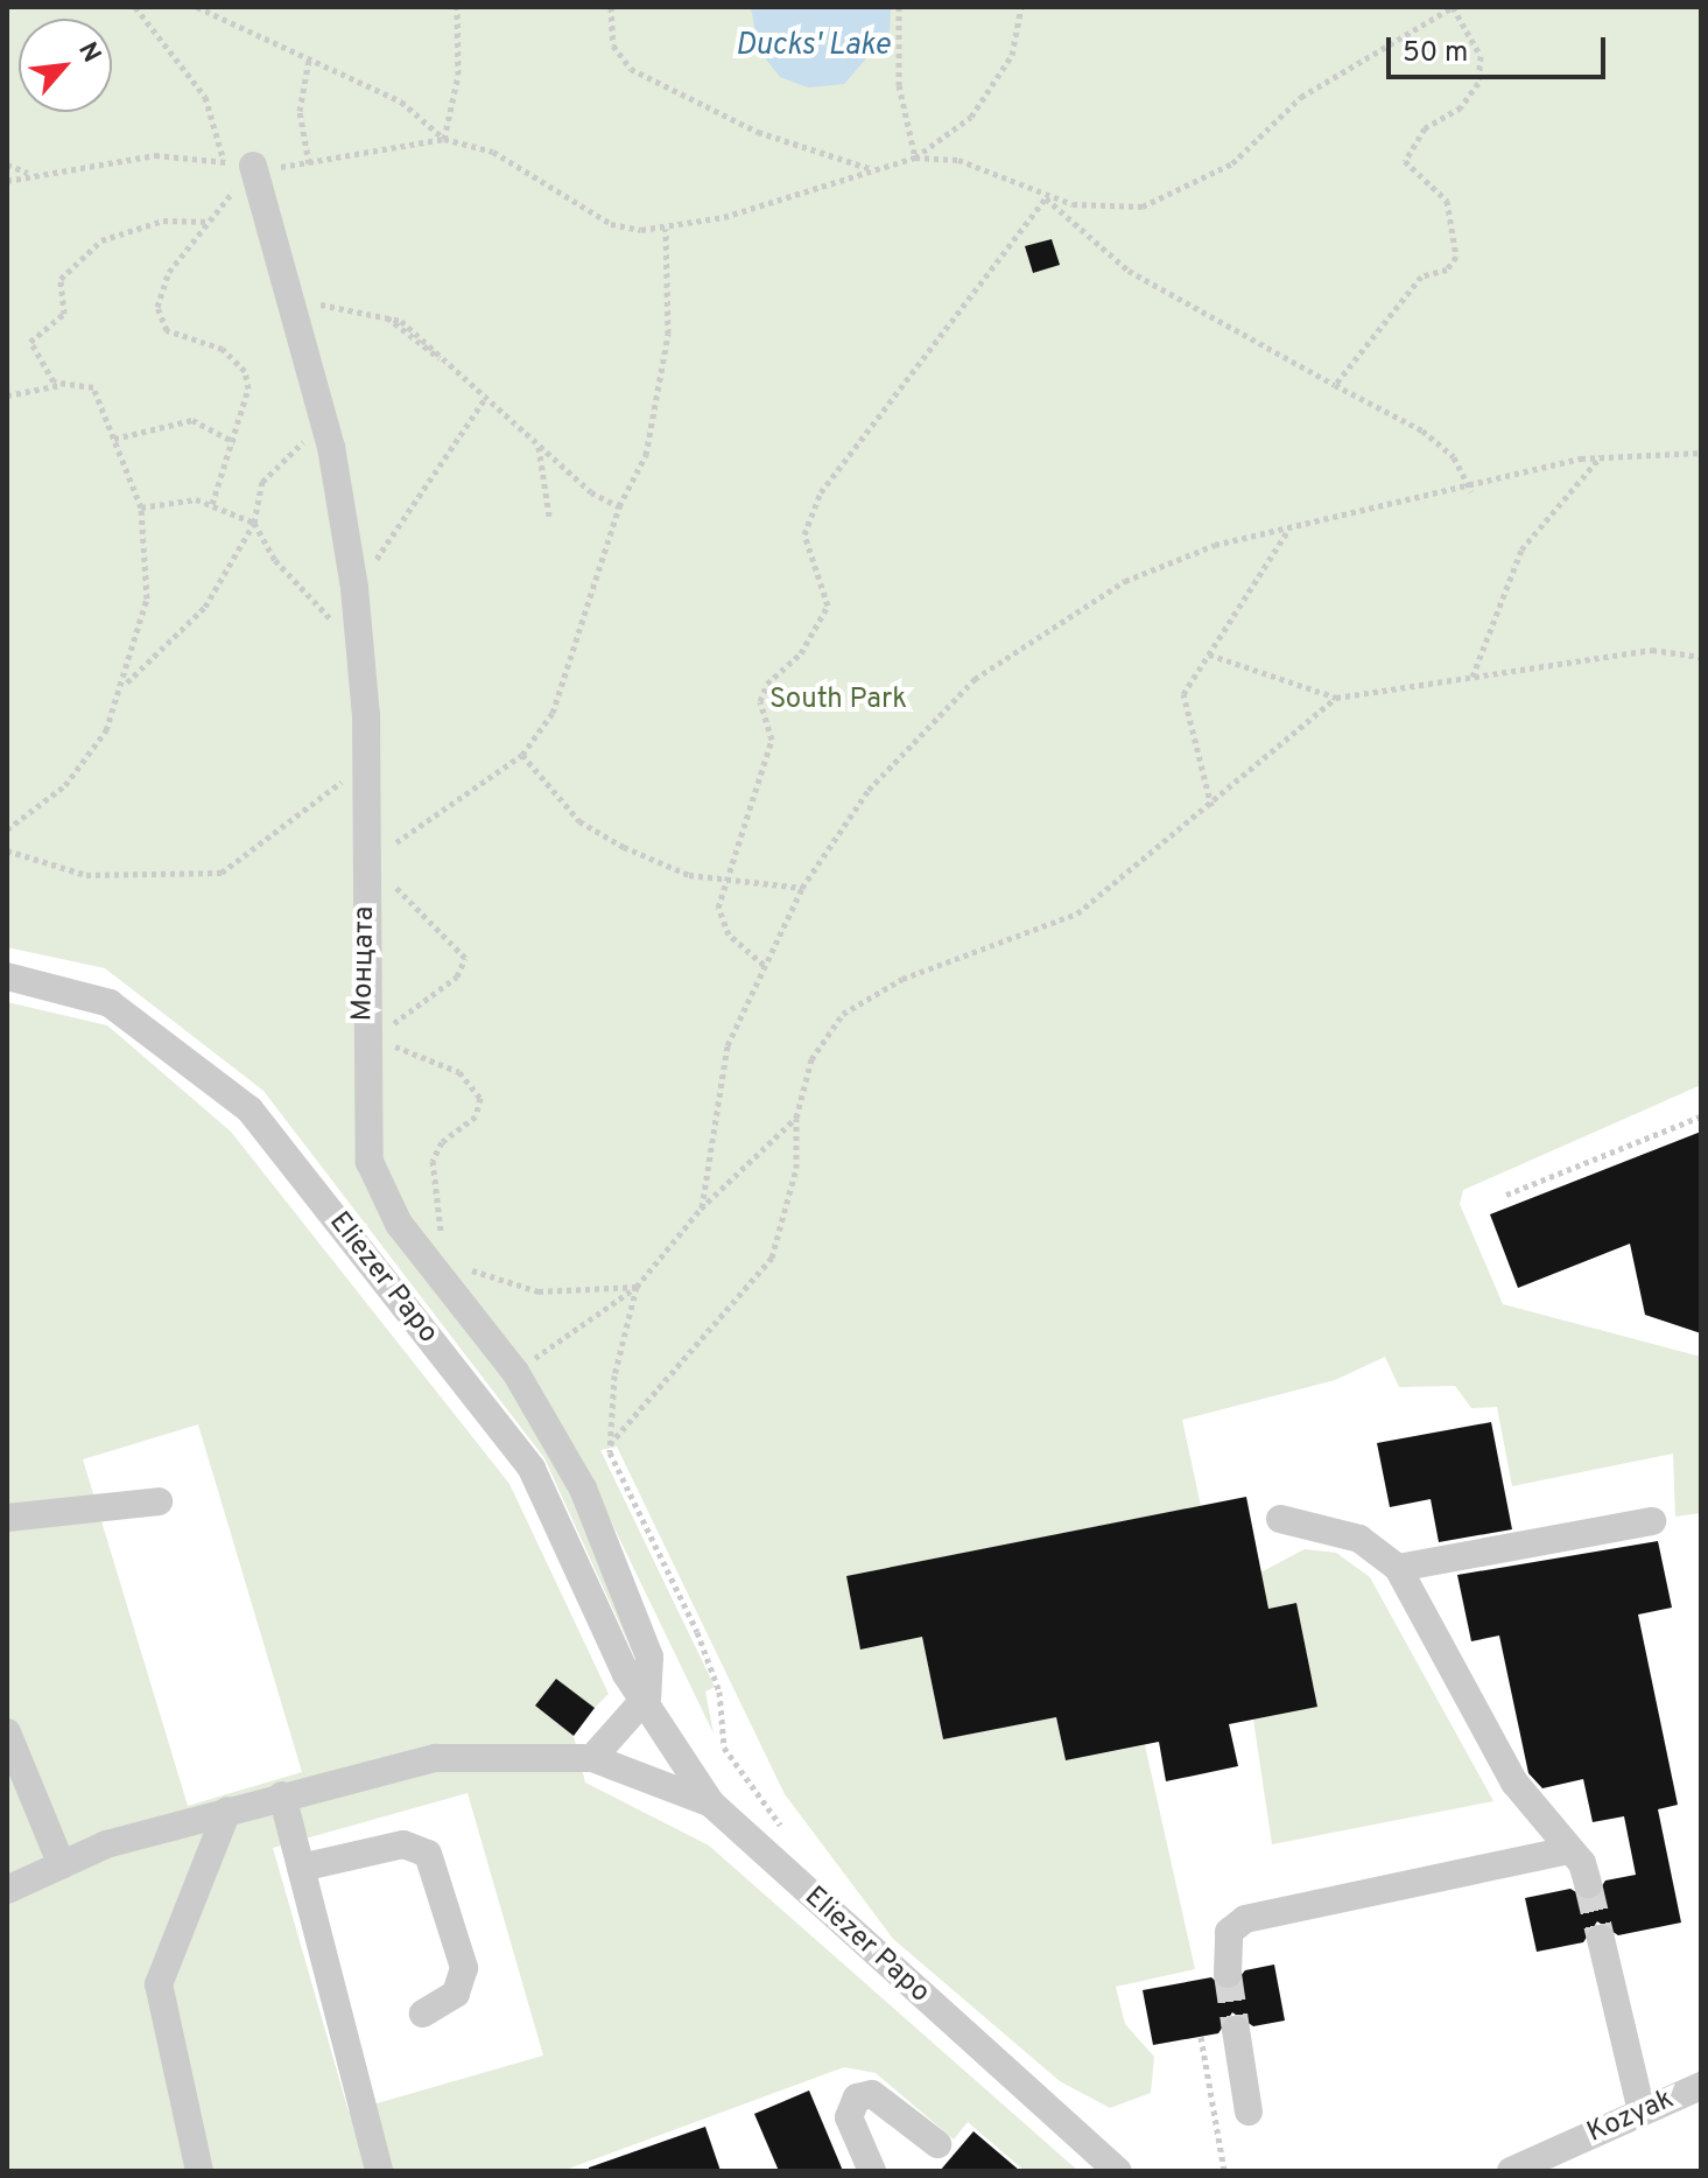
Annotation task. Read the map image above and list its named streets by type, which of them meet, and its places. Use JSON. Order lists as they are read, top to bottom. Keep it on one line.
{"streets":{"street":["Монцата","Eliezer Papo","Kozyak"]},"crossings":[["Монцата","Eliezer Papo"]],"water":["Ducks' Lake"],"parks":["South Park"],"scale_bar":"50 m","north":"top right"}
